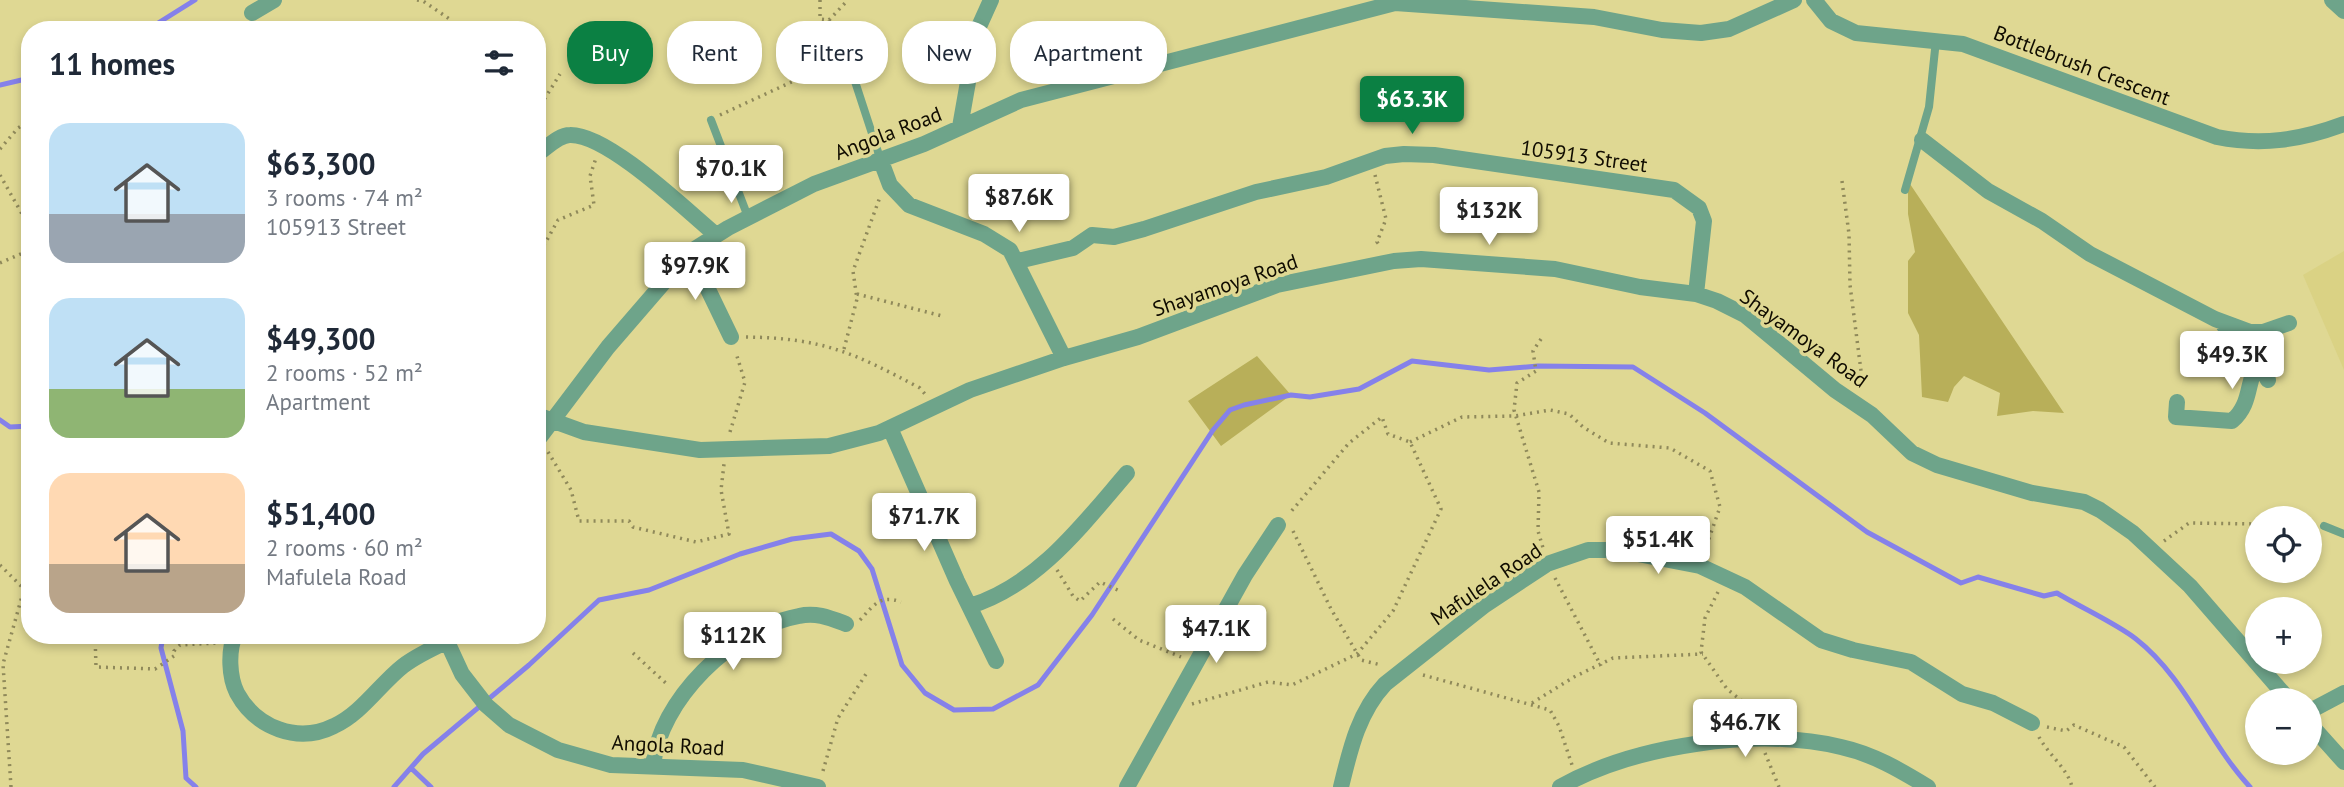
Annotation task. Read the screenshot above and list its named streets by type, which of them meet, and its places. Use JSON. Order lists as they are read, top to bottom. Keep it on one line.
{"streets":{"street":["Bottlebrush Crescent","Angola Road","105913 Street","Shayamoya Road","Mafulela Road"]},"crossings":[["Angola Road","Shayamoya Road"],["105913 Street","Shayamoya Road"]],"page":{"chip":["Buy","Rent","Filters","New","Apartment"],"heading":"11 homes","price":["$63.3K","$70.1K","$87.6K","$132K","$97.9K","$49.3K","$71.7K","$51.4K","$47.1K","$112K","$46.7K"],"list":[{"name":"$63,300","note":"3 rooms · 74 m² · 105913 Street"},{"name":"$49,300","note":"2 rooms · 52 m² · Apartment"},{"name":"$51,400","note":"2 rooms · 60 m² · Mafulela Road"}],"map_buttons":["+","−"]}}
